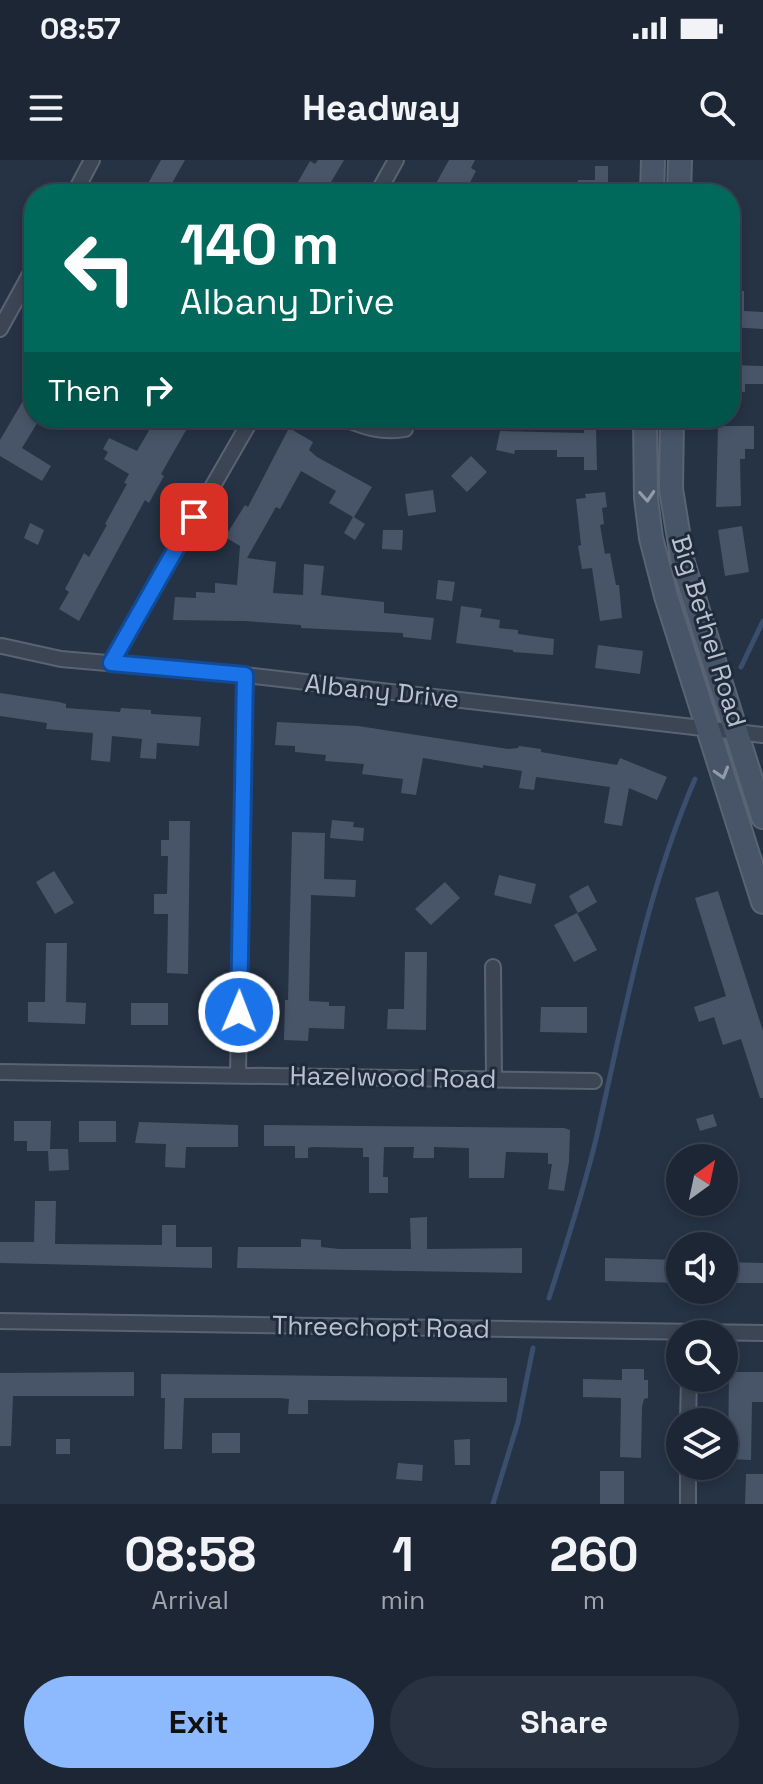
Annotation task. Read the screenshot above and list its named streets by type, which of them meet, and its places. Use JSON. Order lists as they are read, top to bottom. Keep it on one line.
{"streets":{"main road":["Big Bethel Road"],"street":["Albany Drive","Hazelwood Road","Threechopt Road"]},"crossings":[["Big Bethel Road","Albany Drive"]],"north":"top right","page":{"status":"08:57","header":"Headway","turn":["140 m","Albany Drive"],"then":"Then","eta":["08:58","Arrival","1","min","260","m"],"buttons":["Exit","Share"]}}
